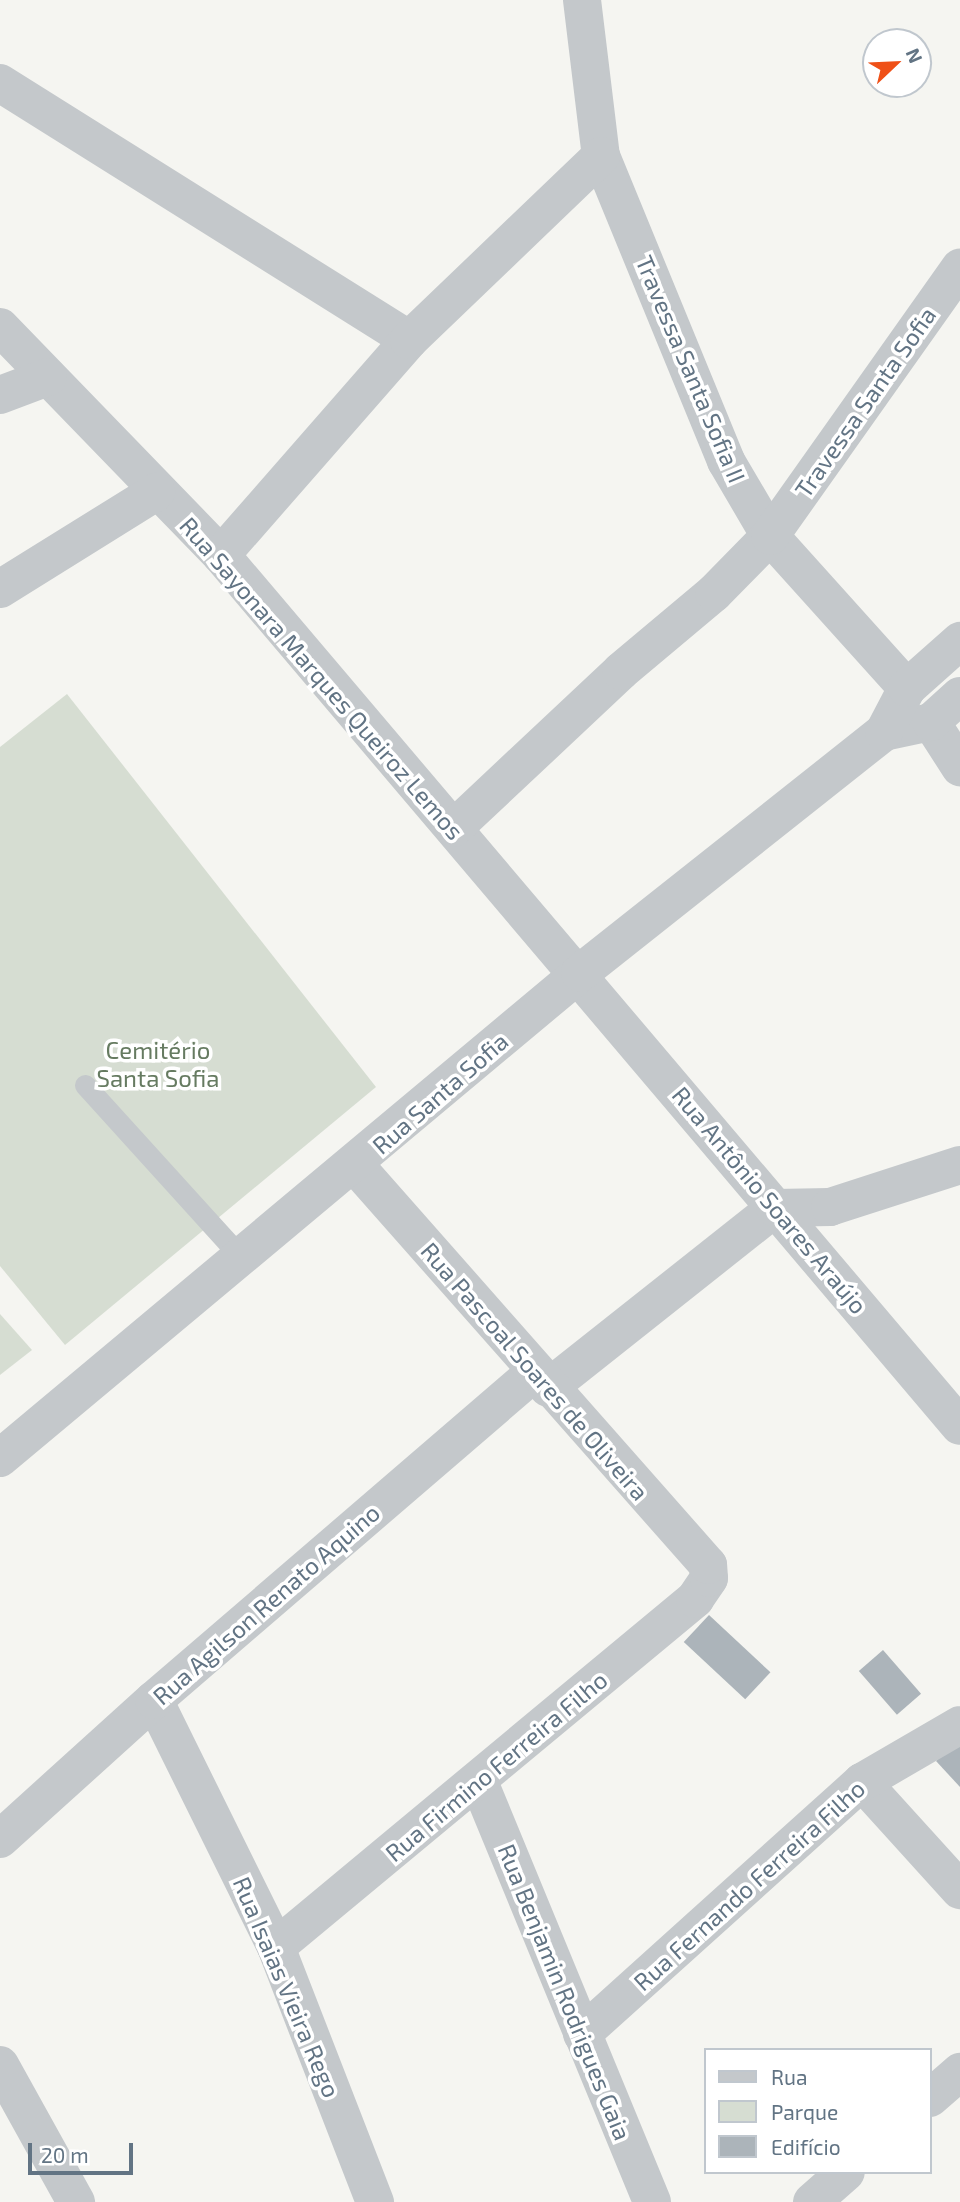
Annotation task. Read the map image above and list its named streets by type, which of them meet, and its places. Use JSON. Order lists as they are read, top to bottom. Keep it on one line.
{"streets":{"street":["Travessa Santa Sofia II","Travessa Santa Sofia","Rua Sayonara Marques Queiroz Lemos","Rua Santa Sofia","Rua Antônio Soares Araújo","Rua Pascoal Soares de Oliveira","Rua Agilson Renato Aquino","Rua Firmino Ferreira Filho","Rua Fernando Ferreira Filho","Rua Isaias Vieira Rego","Rua Benjamin Rodrigues Gaia"]},"crossings":[["Travessa Santa Sofia II","Travessa Santa Sofia"],["Travessa Santa Sofia II","Rua Santa Sofia"],["Travessa Santa Sofia","Rua Sayonara Marques Queiroz Lemos"],["Rua Sayonara Marques Queiroz Lemos","Rua Santa Sofia"],["Rua Sayonara Marques Queiroz Lemos","Rua Antônio Soares Araújo"],["Rua Santa Sofia","Rua Antônio Soares Araújo"],["Rua Santa Sofia","Rua Pascoal Soares de Oliveira"],["Rua Antônio Soares Araújo","Rua Agilson Renato Aquino"],["Rua Pascoal Soares de Oliveira","Rua Agilson Renato Aquino"],["Rua Pascoal Soares de Oliveira","Rua Firmino Ferreira Filho"],["Rua Agilson Renato Aquino","Rua Isaias Vieira Rego"],["Rua Firmino Ferreira Filho","Rua Isaias Vieira Rego"],["Rua Firmino Ferreira Filho","Rua Benjamin Rodrigues Gaia"],["Rua Fernando Ferreira Filho","Rua Benjamin Rodrigues Gaia"]],"parks":["Cemitério Santa Sofia"],"legend":["Rua","Parque","Edifício"],"scale_bar":"20 m","north":"top right"}
